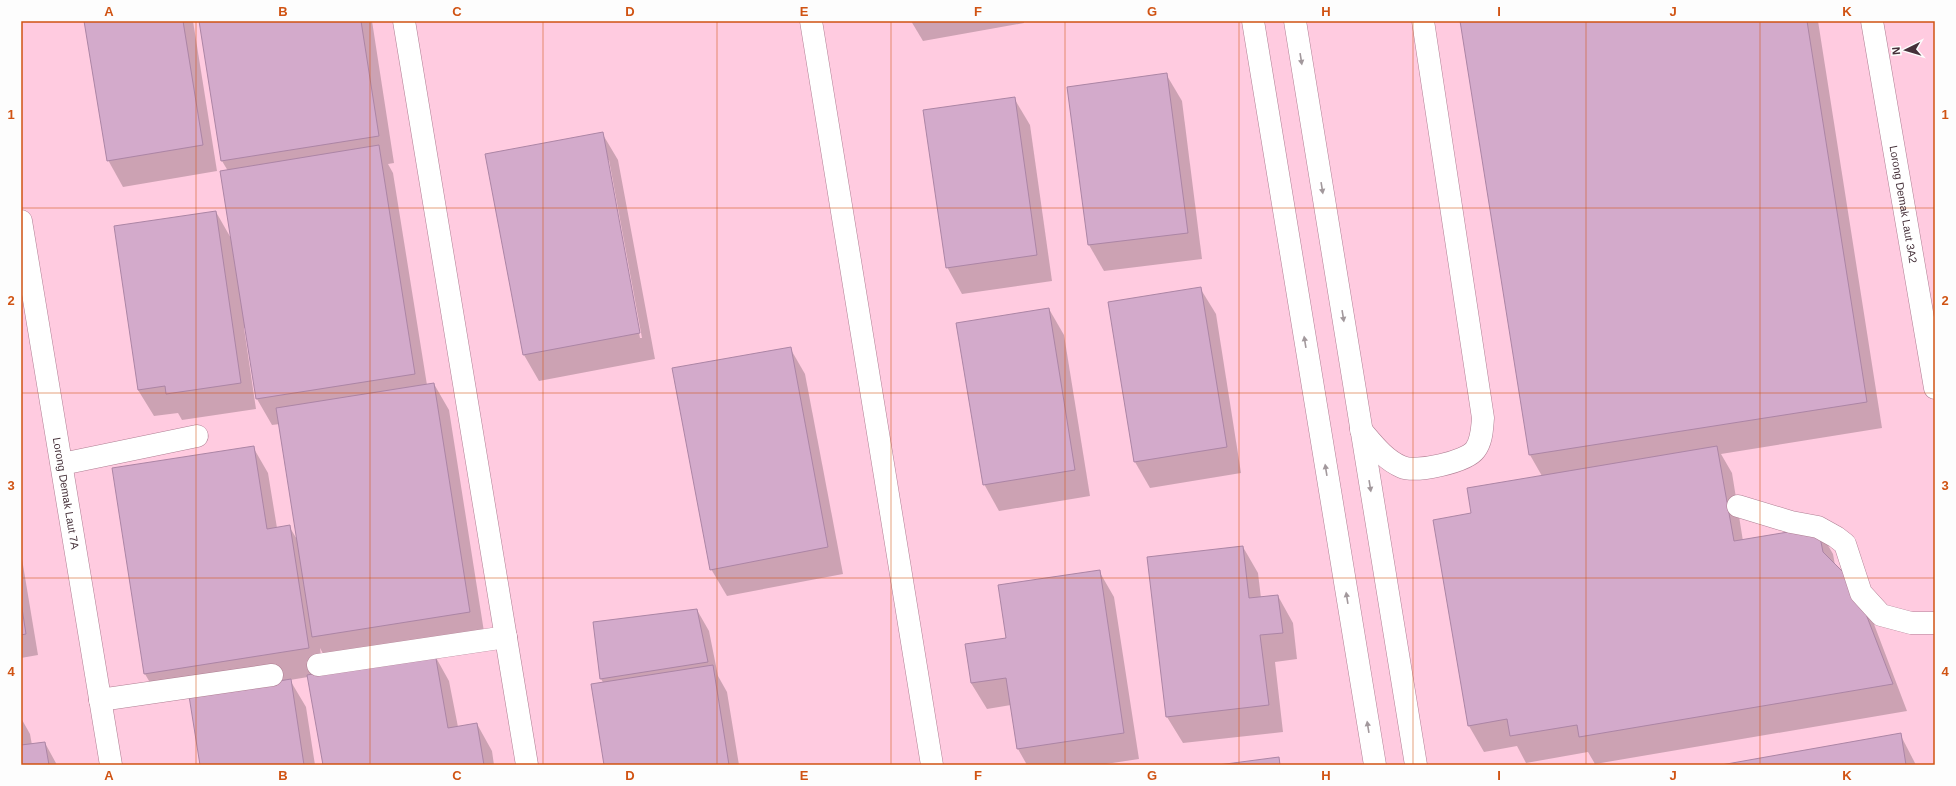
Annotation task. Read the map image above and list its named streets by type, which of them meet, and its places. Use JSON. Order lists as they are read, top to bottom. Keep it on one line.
{"streets":{"street":["Lorong Demak Laut 3A2","Lorong Demak Laut 7A"]},"north":"left","grid":{"columns":["A","B","C","D","E","F","G","H","I","J","K"],"rows":["1","2","3","4"]}}
